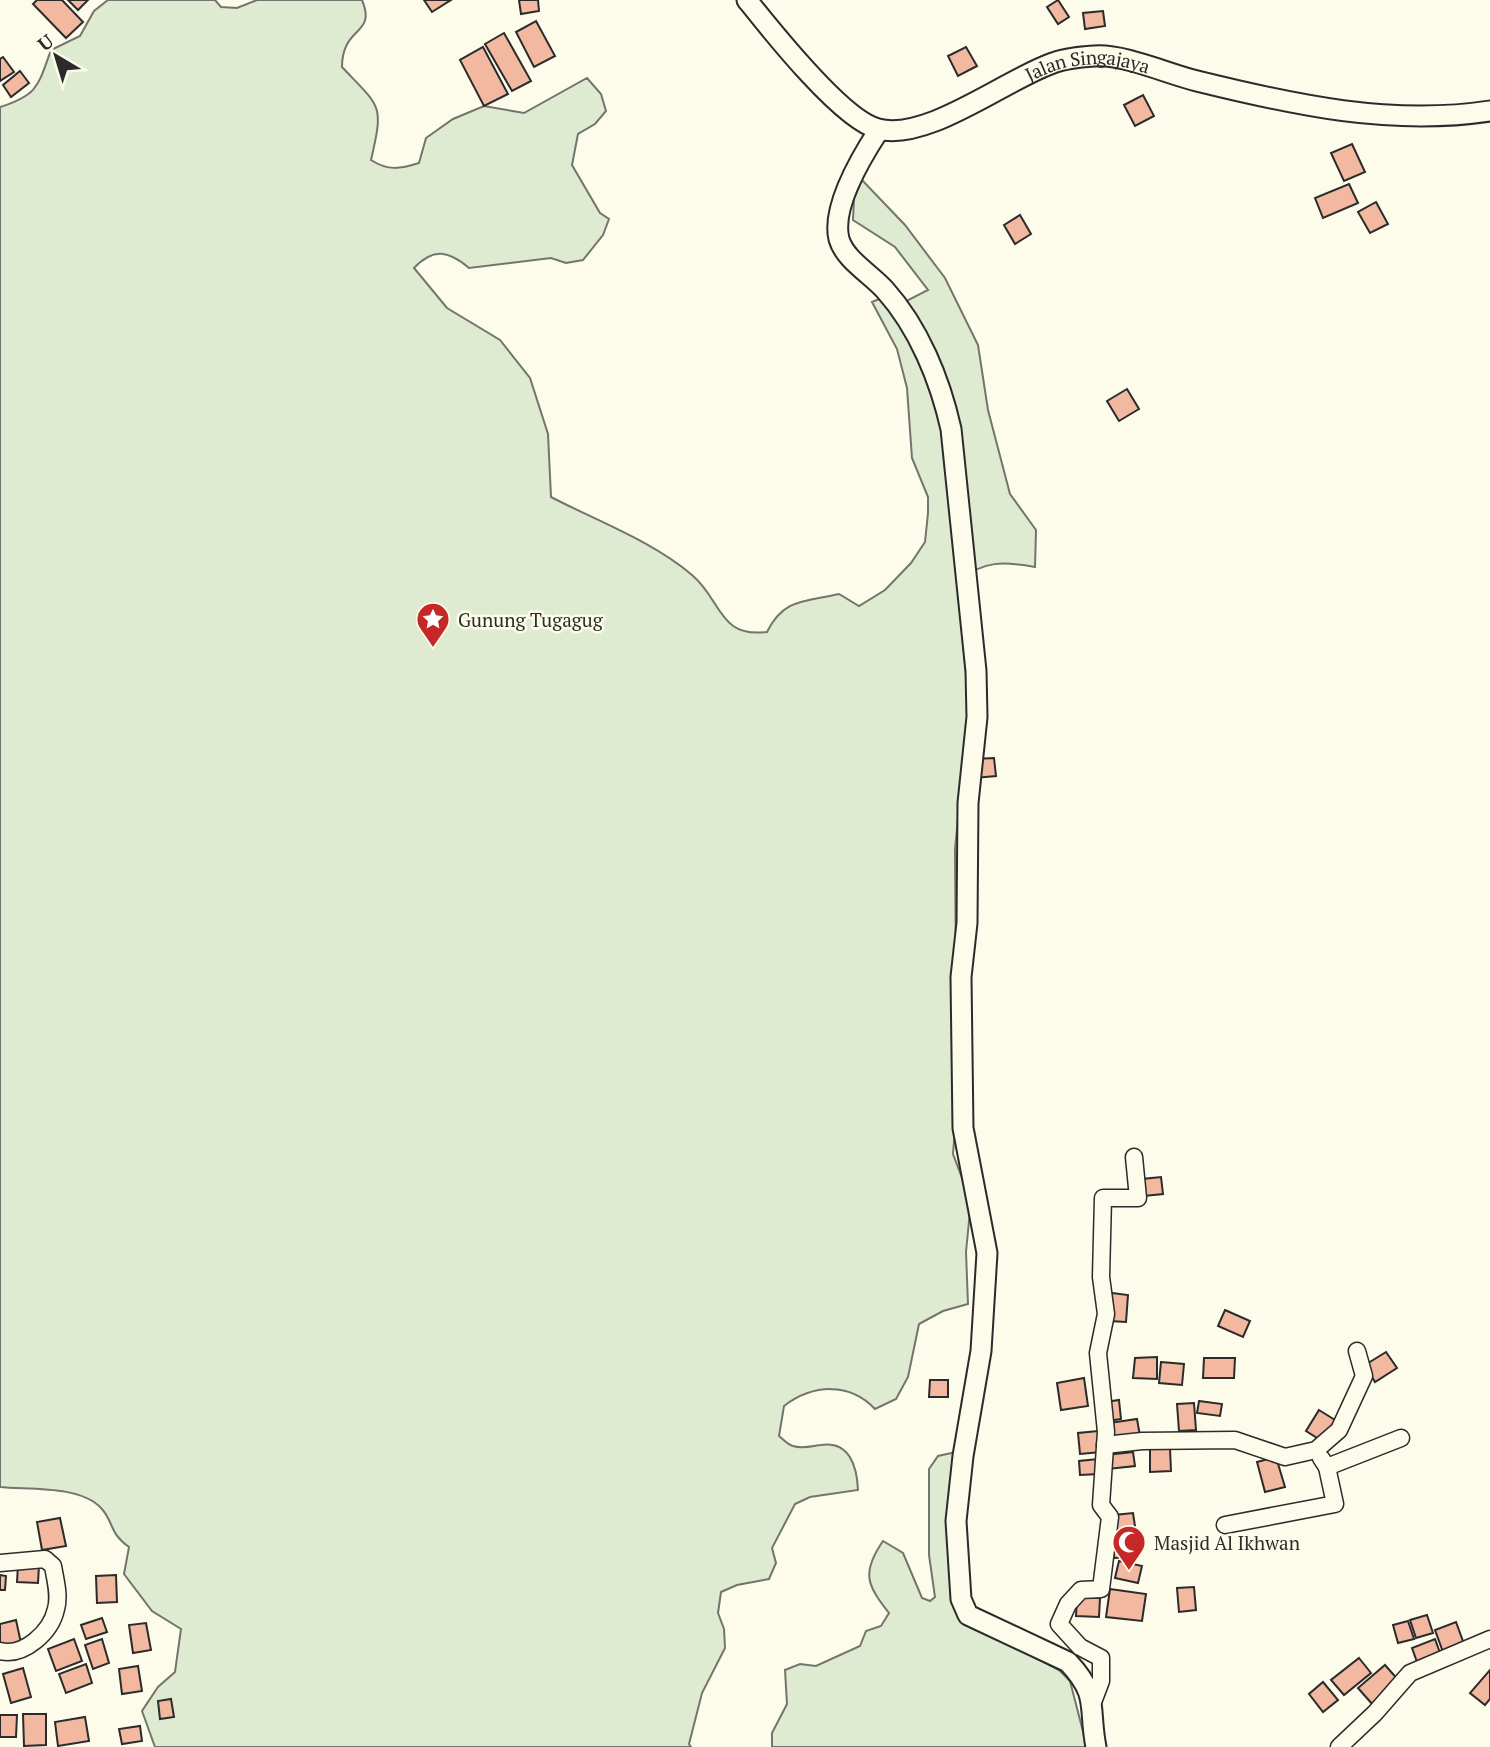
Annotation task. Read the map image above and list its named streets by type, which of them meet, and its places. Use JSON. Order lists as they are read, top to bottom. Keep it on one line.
{"streets":{"street":["Jalan Singajaya"]},"places":{"place":["Gunung Tugagug"],"mosque":["Masjid Al Ikhwan"]},"north":"top left"}
